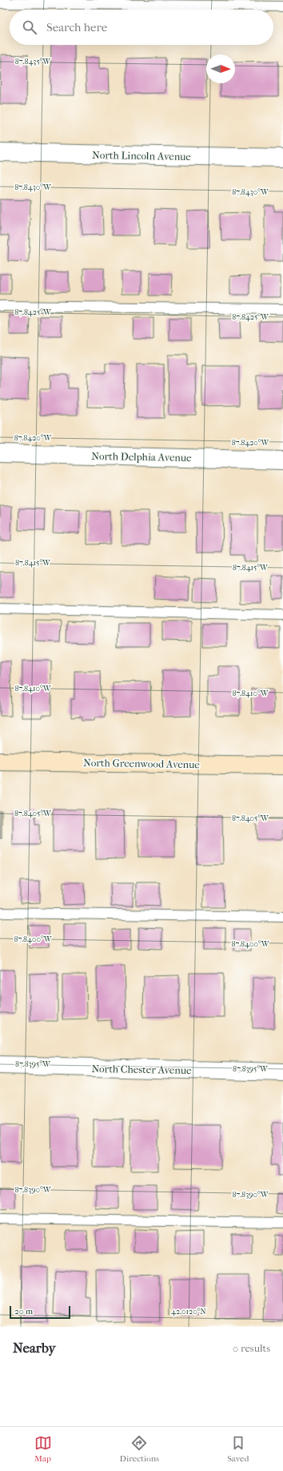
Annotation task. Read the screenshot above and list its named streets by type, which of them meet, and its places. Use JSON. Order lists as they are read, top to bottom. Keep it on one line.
{"streets":{"street":["North Lincoln Avenue","North Delphia Avenue","North Greenwood Avenue","North Chester Avenue"]},"scale_bar":"20 m","north":"right","page":{"search":"Search here","scale":"20 m","heading":["Nearby","0 results"],"nav":["Map","Directions","Saved"]},"coordinates":["87.8435°W","87.8430°W","87.8425°W","87.8420°W","87.8415°W","87.8410°W","87.8405°W","87.8400°W","87.8395°W","87.8390°W","42.0120°N"]}
